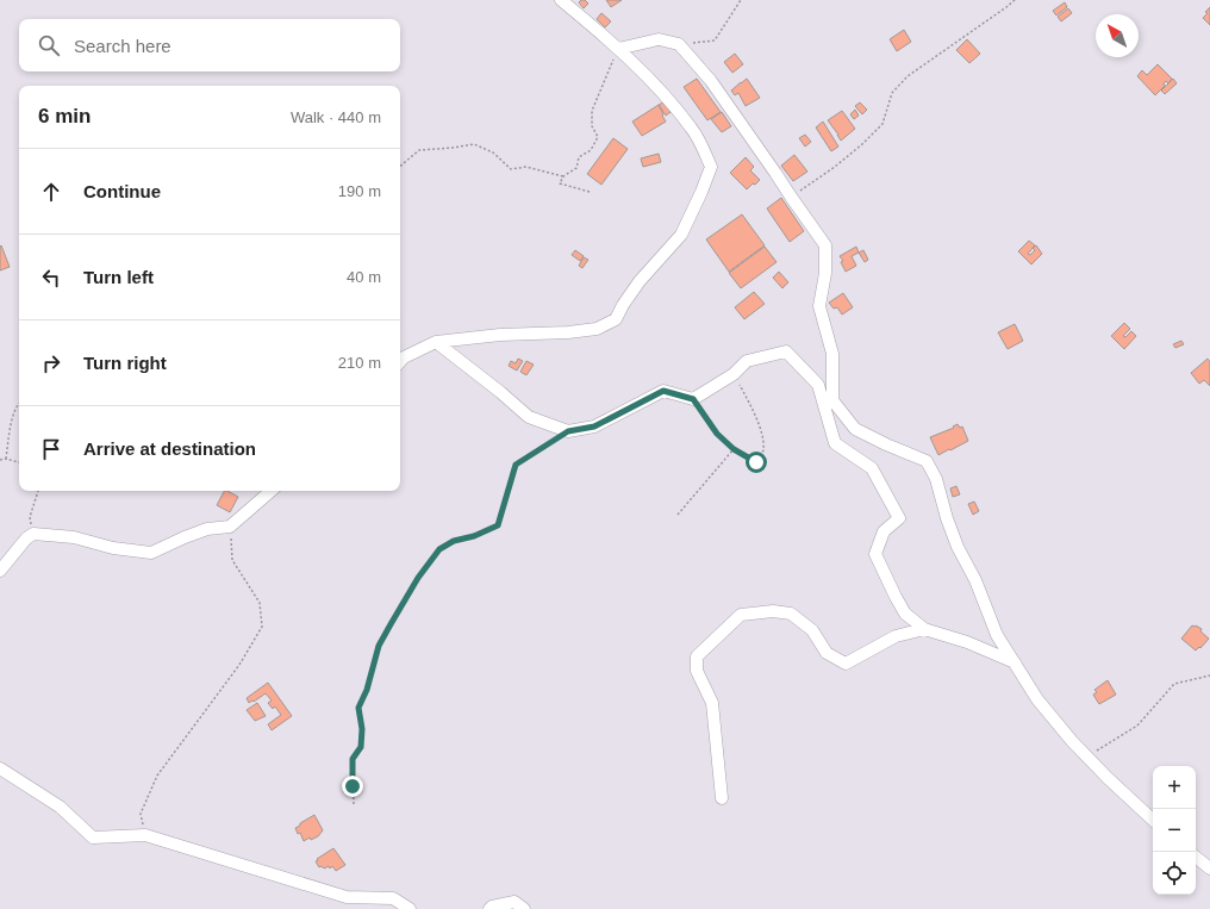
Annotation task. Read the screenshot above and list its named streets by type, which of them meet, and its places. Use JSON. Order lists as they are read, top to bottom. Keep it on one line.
{"north":"top left","page":{"search":"Search here","heading":["6 min","Walk · 440 m"],"list":[["Continue","190 m"],["Turn left","40 m"],["Turn right","210 m"],"Arrive at destination"],"map_buttons":["+","−"]}}
